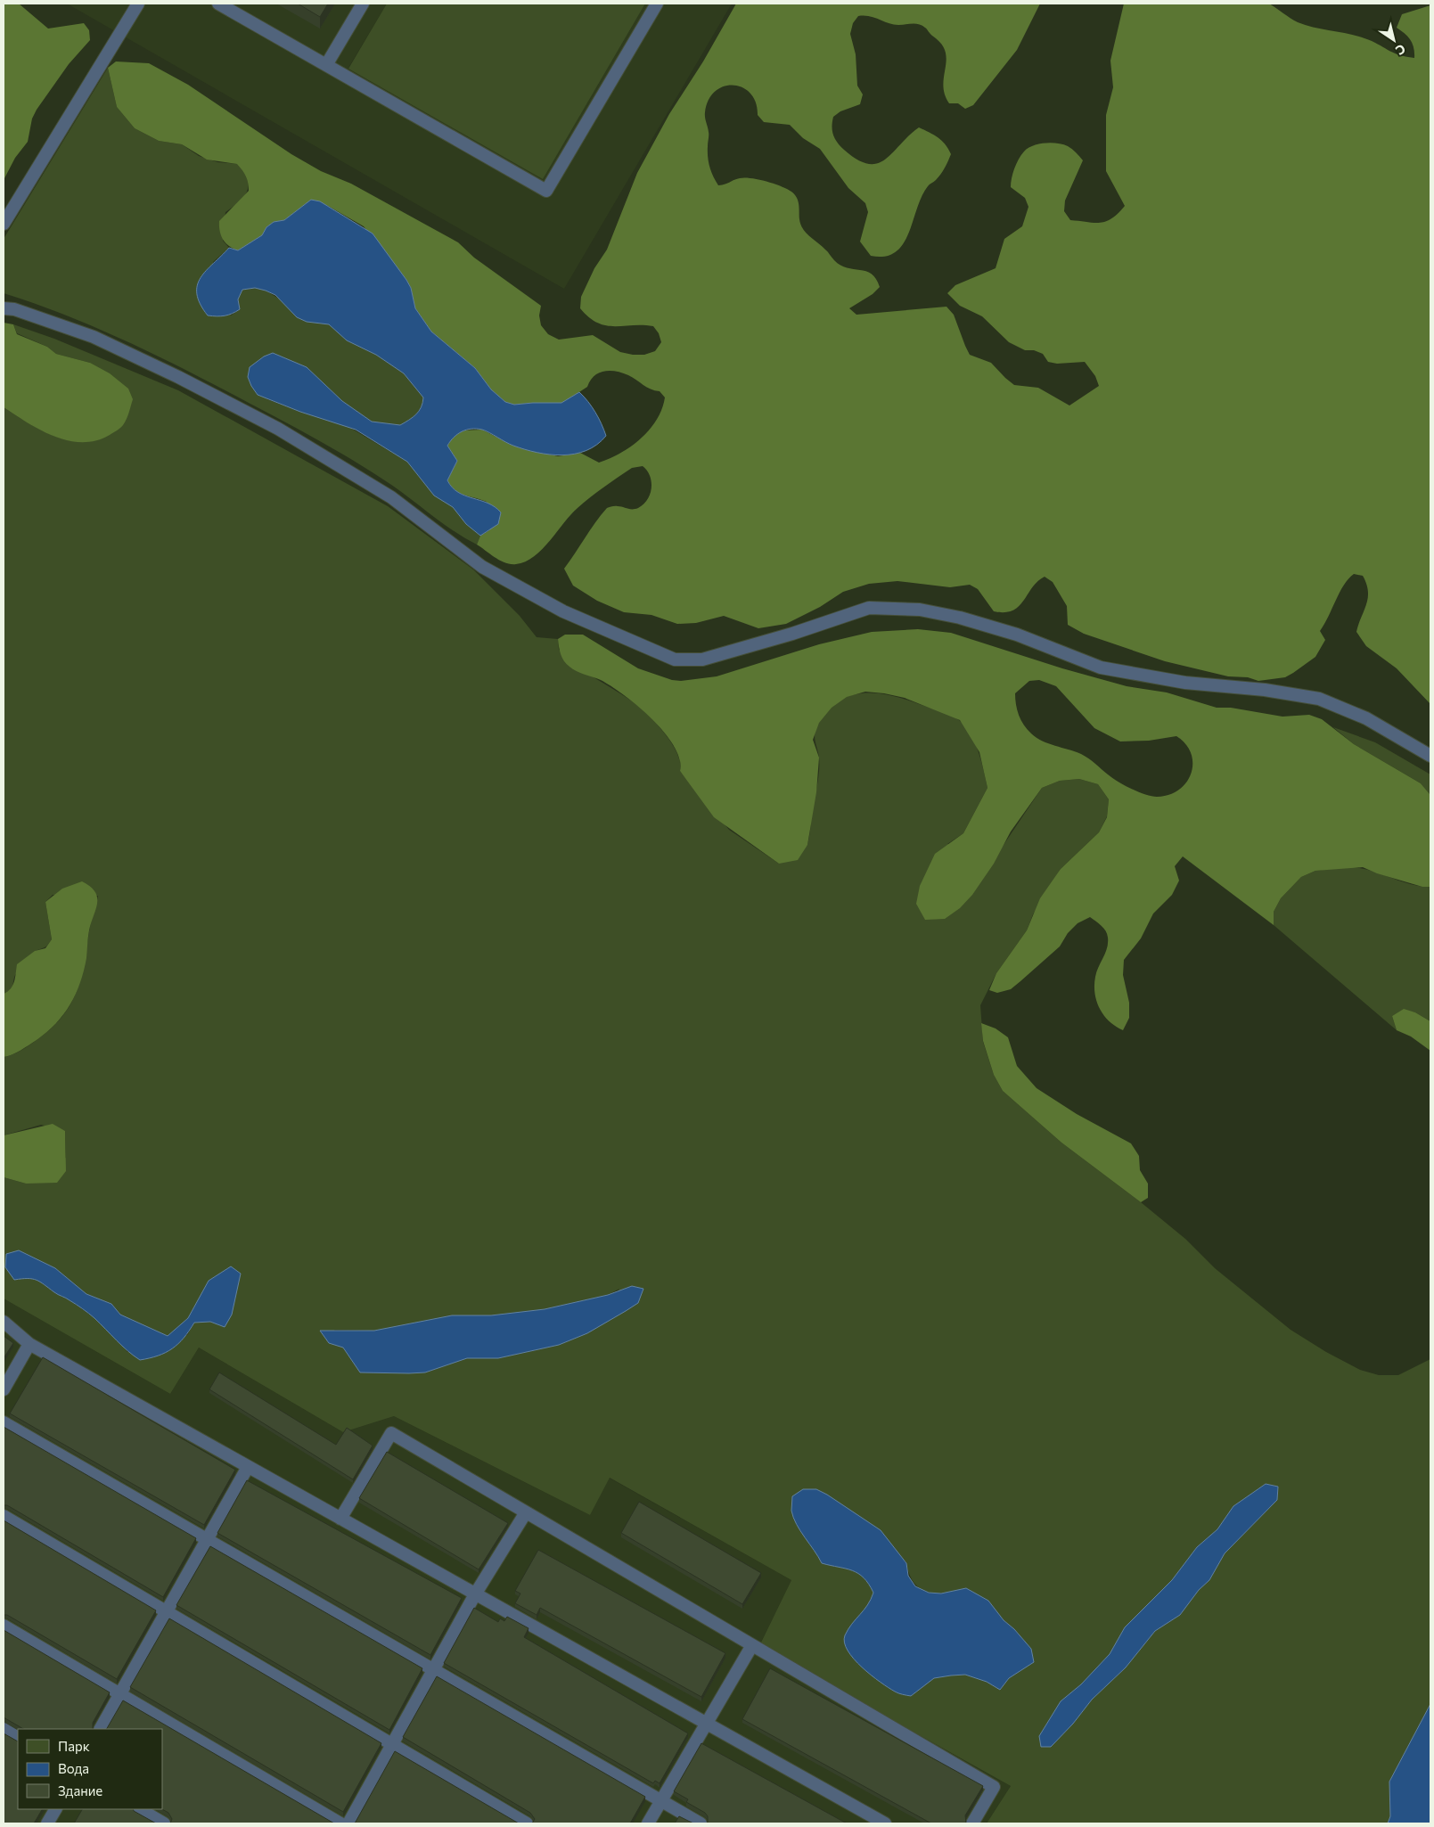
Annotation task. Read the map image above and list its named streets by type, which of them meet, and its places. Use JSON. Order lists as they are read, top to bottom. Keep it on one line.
{"legend":["Парк","Вода","Здание"],"north":"bottom right"}
